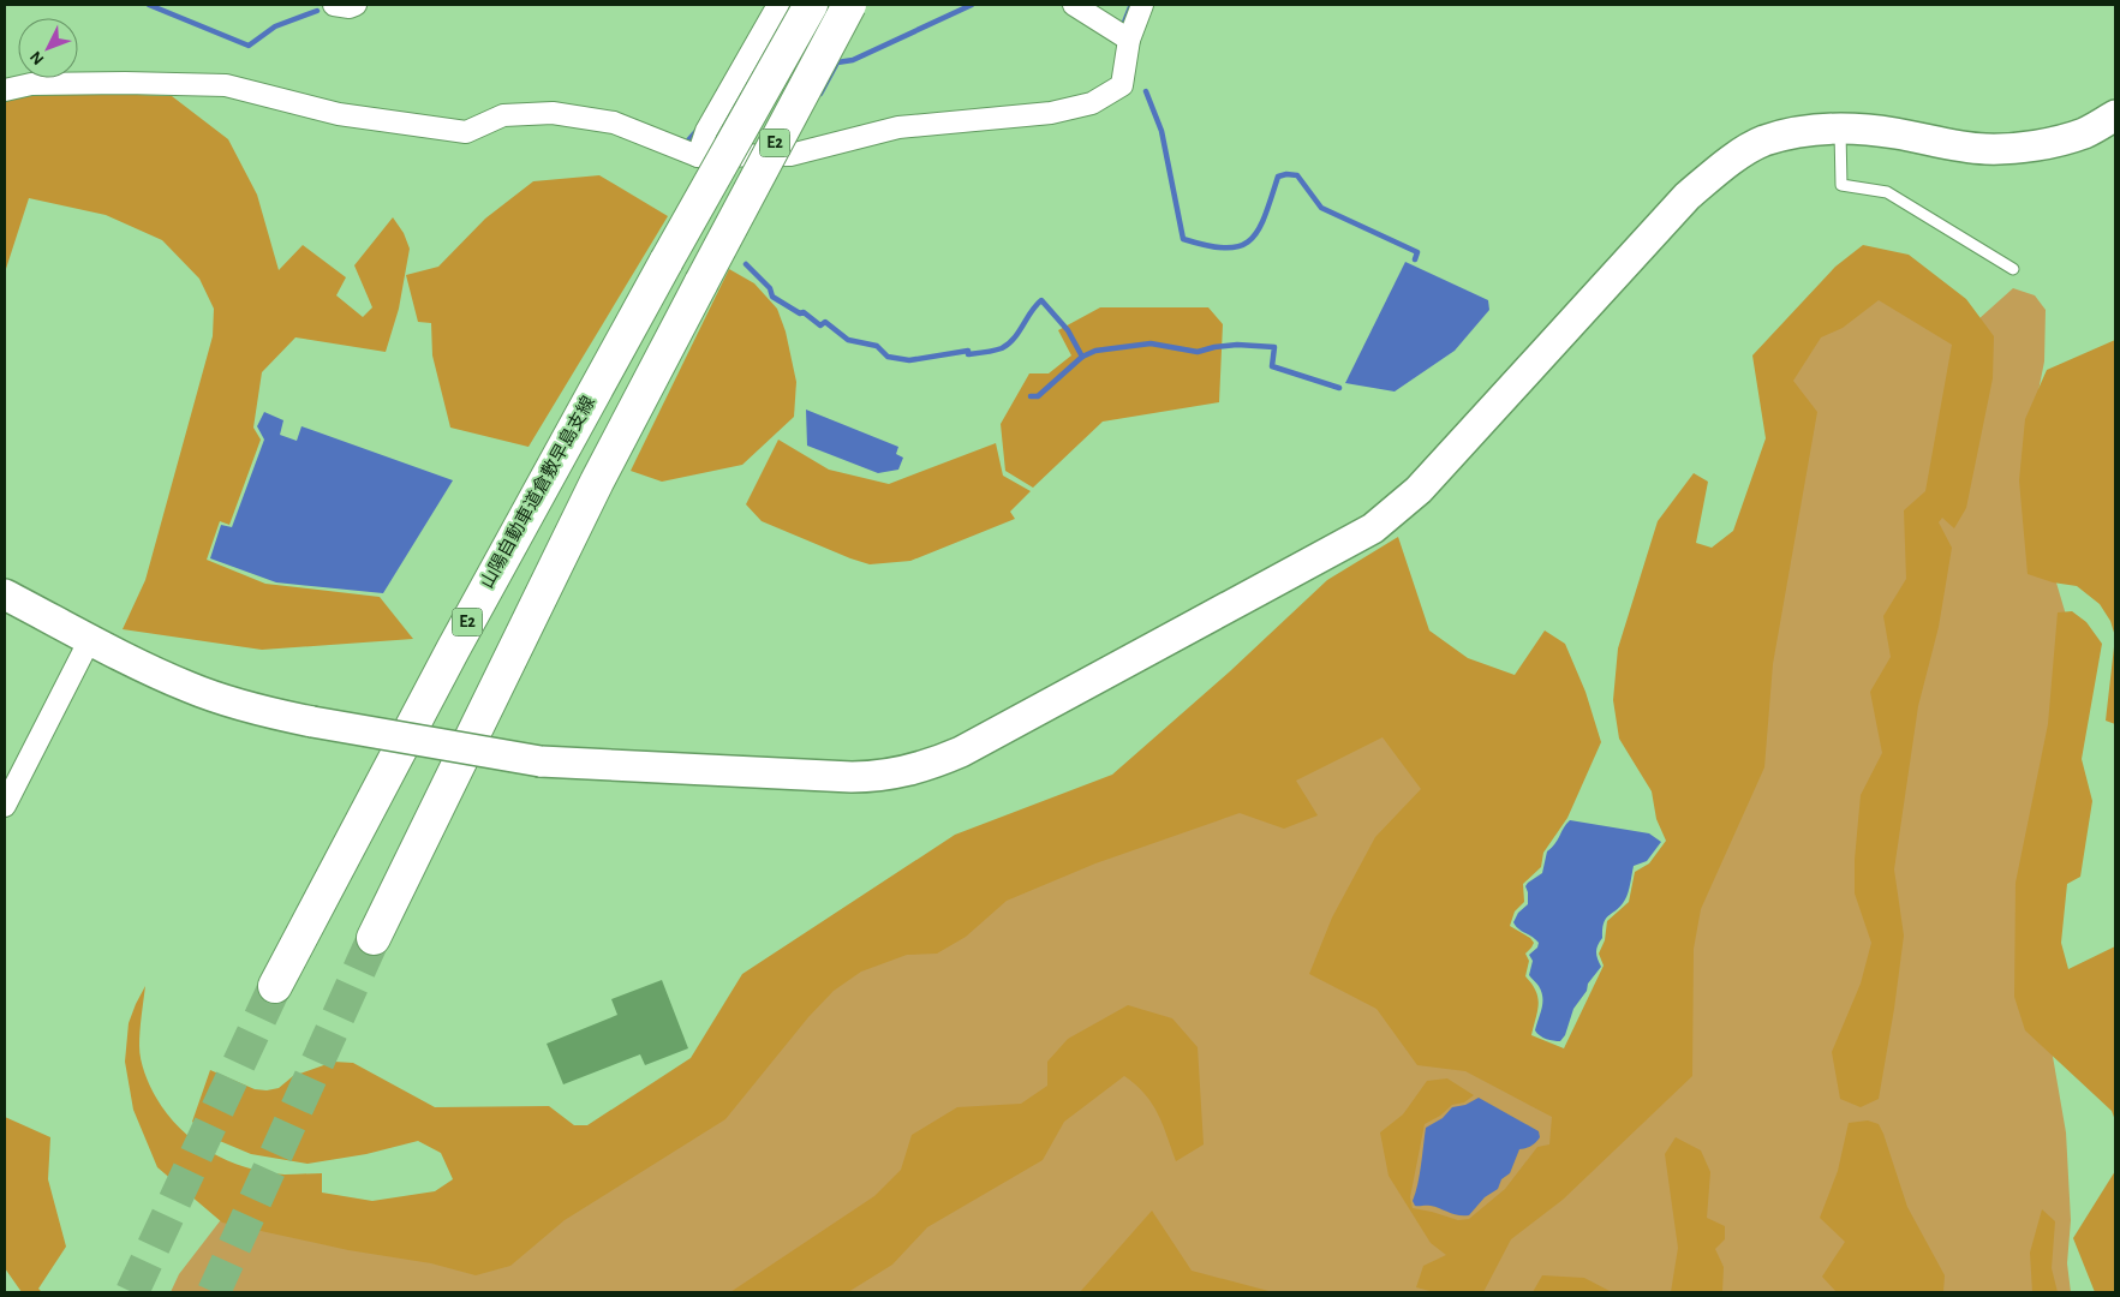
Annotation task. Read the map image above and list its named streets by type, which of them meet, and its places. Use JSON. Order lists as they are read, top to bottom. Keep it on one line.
{"streets":{"highway":["E2","山陽自動車道倉敷早島支線"]},"north":"bottom left"}
